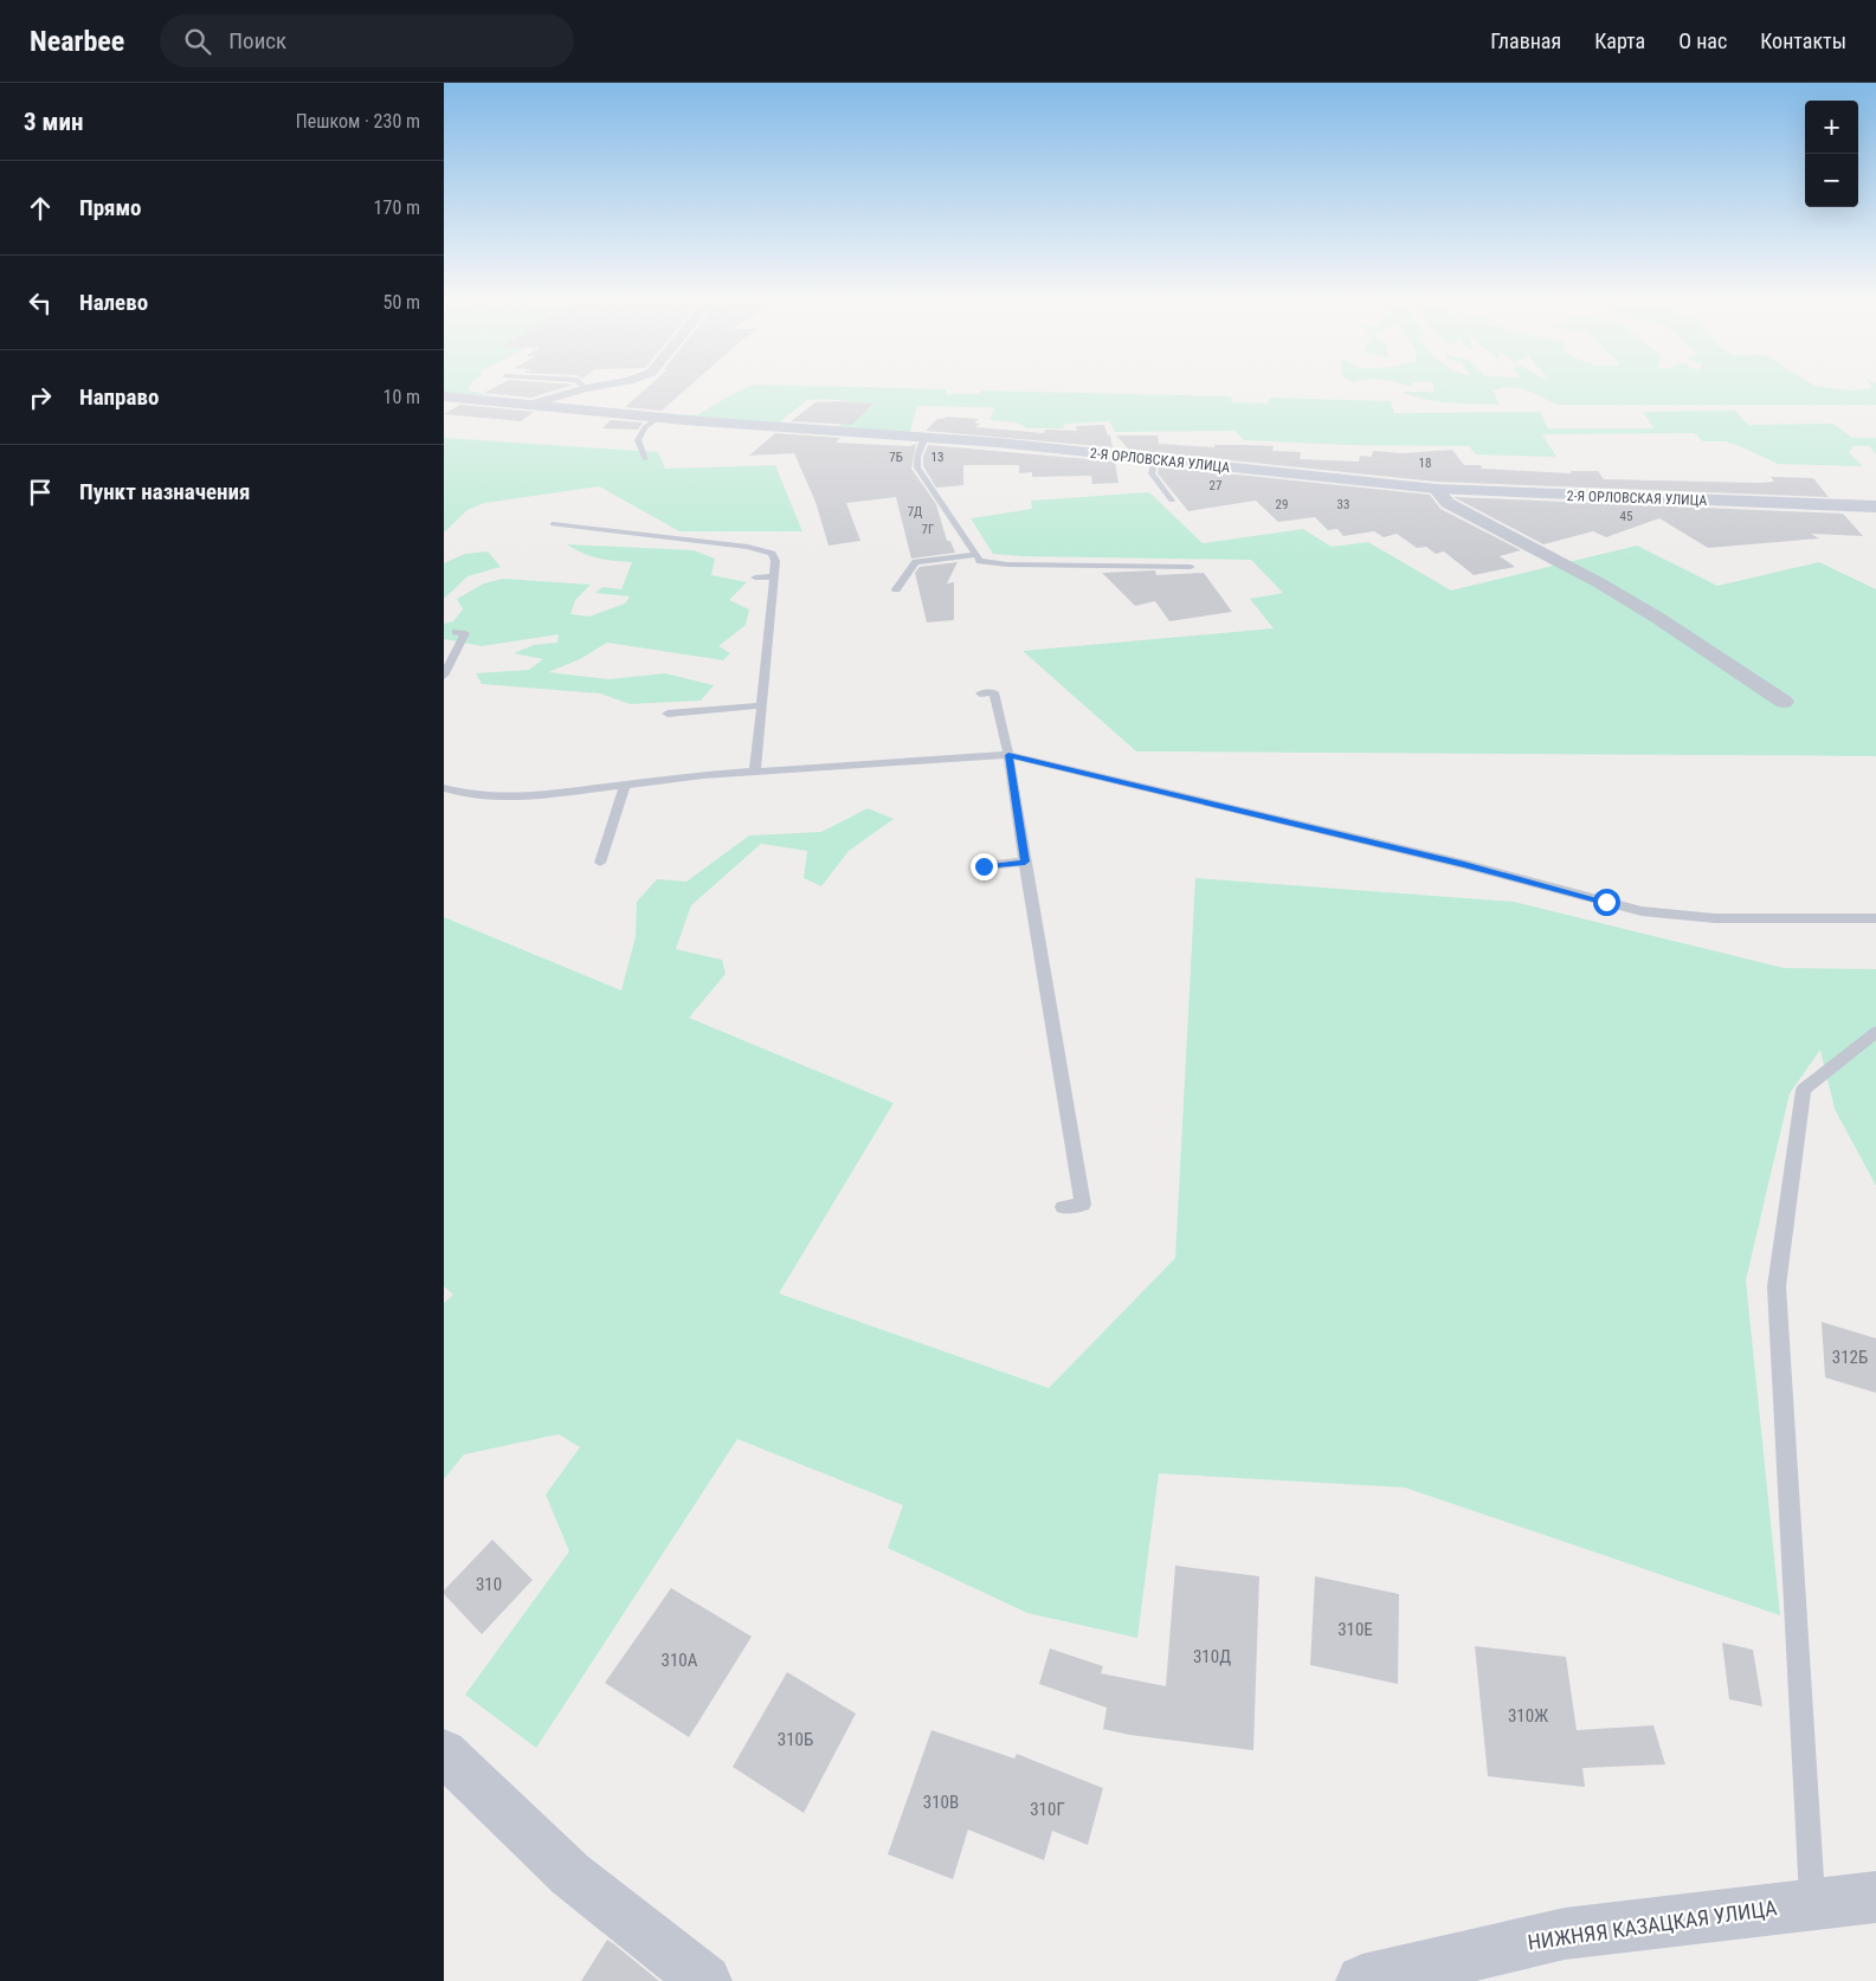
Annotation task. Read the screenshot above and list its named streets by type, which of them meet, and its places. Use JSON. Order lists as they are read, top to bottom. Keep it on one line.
{"streets":{"street":["2-Я ОРЛОВСКАЯ УЛИЦА","НИЖНЯЯ КАЗАЦКАЯ УЛИЦА"]},"house_numbers":["7Б","13","18","27","29","33","7Д","45","7Г","312Б","310","310Е","310Д","310А","310Ж","310Б","310В","310Г"],"page":{"header":"Nearbee","search":"Поиск","nav":["Главная","Карта","О нас","Контакты"],"heading":["3 мин","Пешком · 230 m"],"map_buttons":["+","−"],"list":[["Прямо","170 m"],["Налево","50 m"],["Направо","10 m"],"Пункт назначения"]}}
